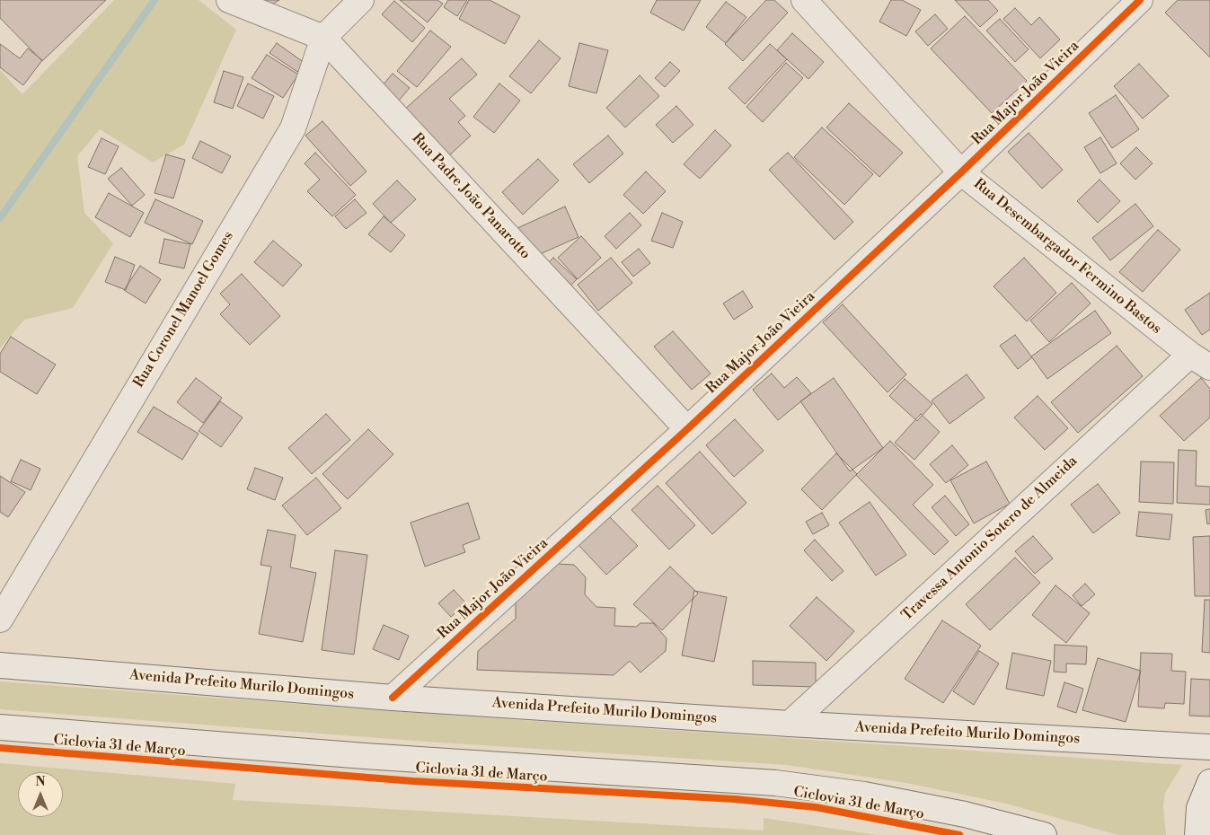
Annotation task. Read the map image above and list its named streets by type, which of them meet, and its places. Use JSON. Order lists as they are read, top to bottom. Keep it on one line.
{"streets":{"street":["Rua Major João Vieira","Rua Padre João Panarotto","Rua Desembargador Fermino Bastos","Rua Coronel Manoel Gomes","Travessa Antonio Sotero de Almeida","Avenida Prefeito Murilo Domingos"],"cycle path":["Ciclovia 31 de Março"]},"crossings":[["Rua Major João Vieira","Rua Padre João Panarotto"],["Rua Major João Vieira","Rua Desembargador Fermino Bastos"],["Rua Major João Vieira","Avenida Prefeito Murilo Domingos"],["Rua Padre João Panarotto","Rua Coronel Manoel Gomes"],["Rua Desembargador Fermino Bastos","Travessa Antonio Sotero de Almeida"],["Travessa Antonio Sotero de Almeida","Avenida Prefeito Murilo Domingos"]],"north":"top"}
